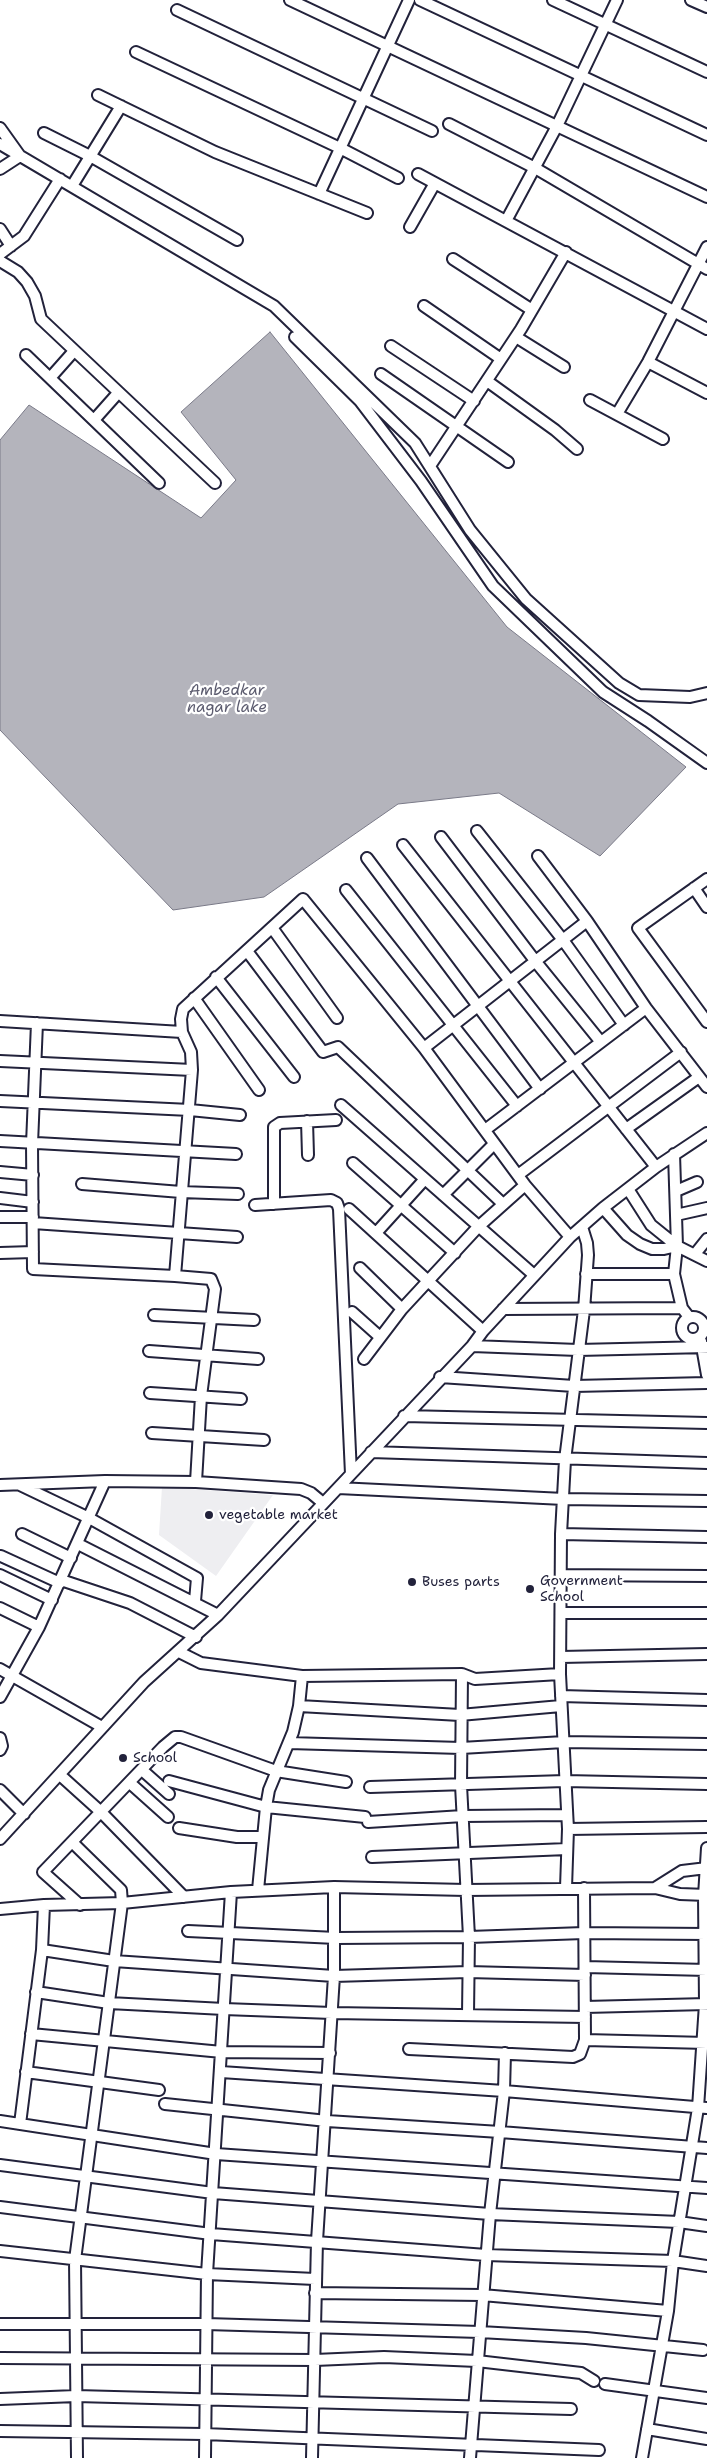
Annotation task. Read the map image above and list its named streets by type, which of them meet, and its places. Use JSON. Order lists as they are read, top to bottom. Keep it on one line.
{"water":["Ambedkar nagar lake"],"places":["vegetable market","Buses parts","Government School","School"]}
